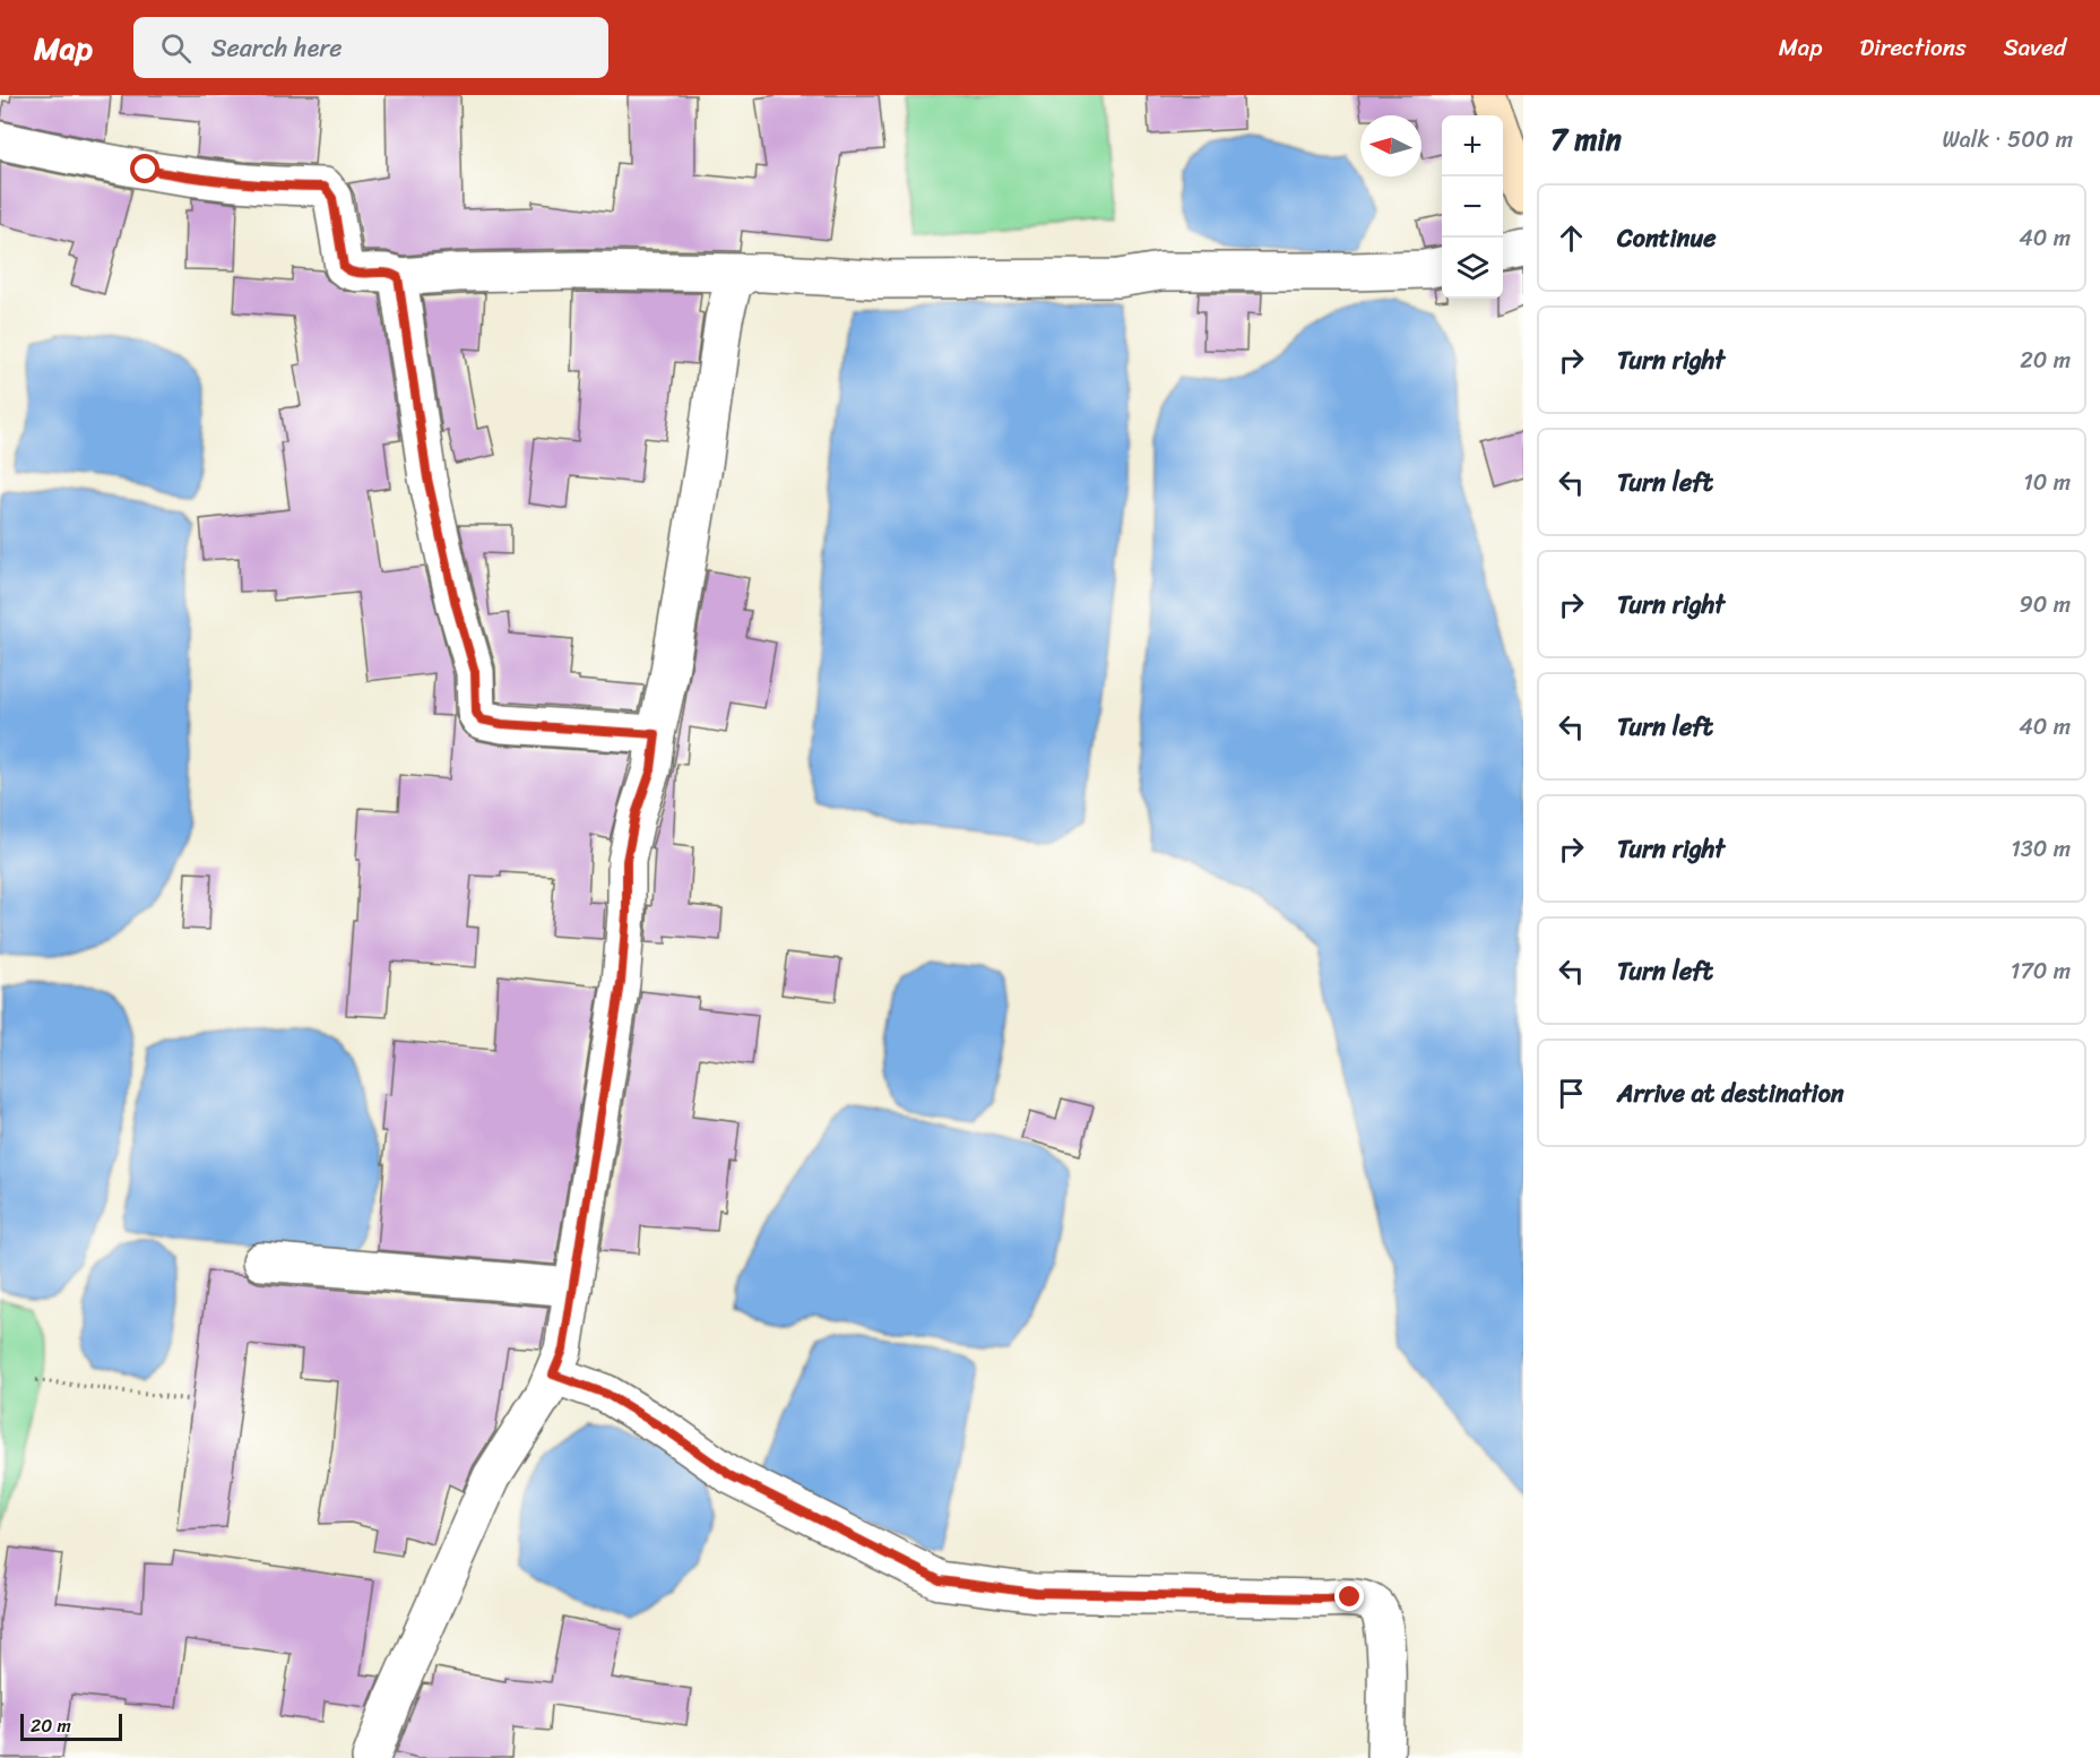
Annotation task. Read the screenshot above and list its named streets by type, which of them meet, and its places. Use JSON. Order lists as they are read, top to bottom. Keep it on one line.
{"scale_bar":"20 m","north":"left","page":{"header":"Map","search":"Search here","nav":["Map","Directions","Saved"],"heading":["7 min","Walk · 500 m"],"map_buttons":["+","−"],"list":[["Continue","40 m"],["Turn right","20 m"],["Turn left","10 m"],["Turn right","90 m"],["Turn left","40 m"],["Turn right","130 m"],["Turn left","170 m"],"Arrive at destination"],"scale":"20 m"}}
